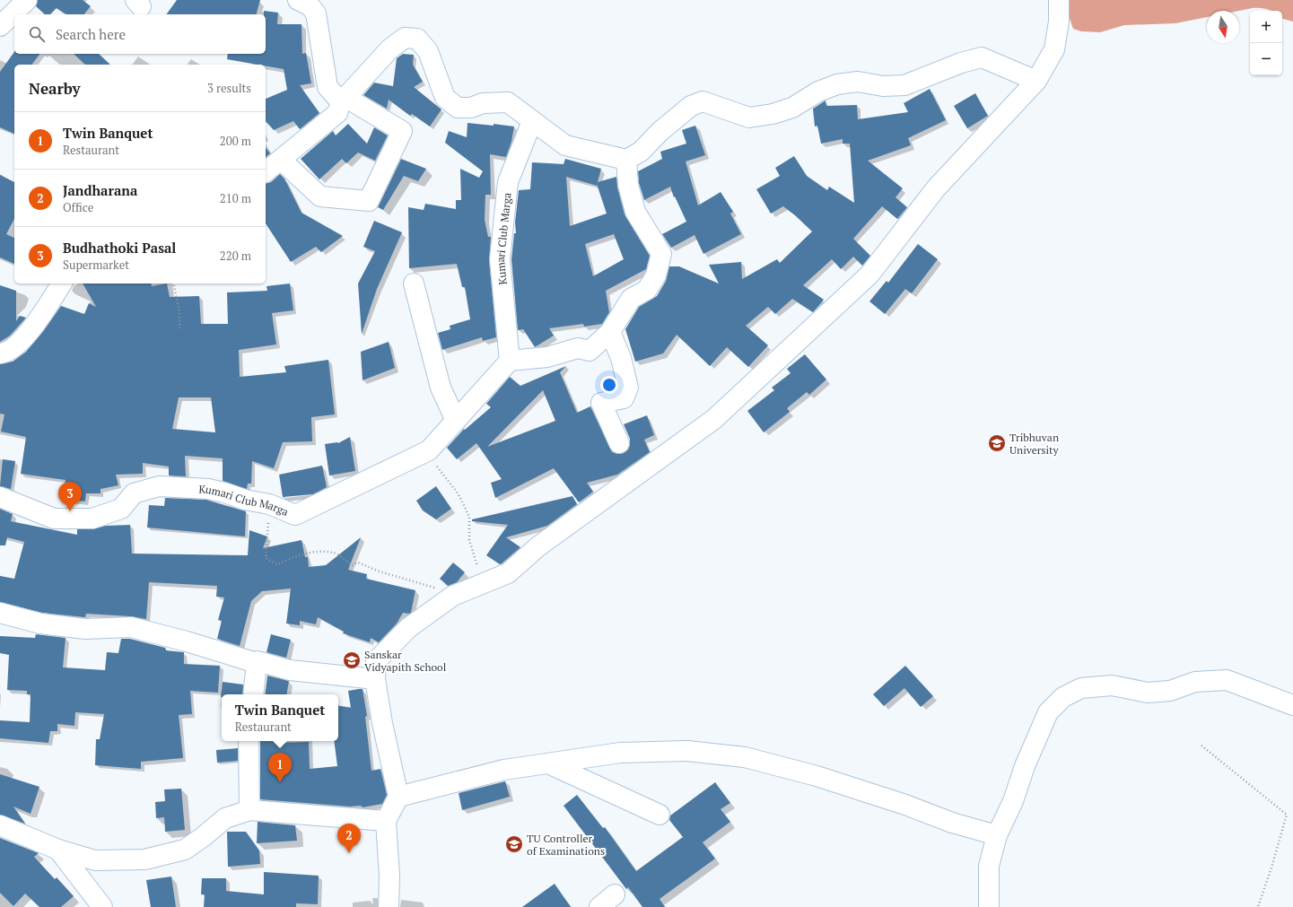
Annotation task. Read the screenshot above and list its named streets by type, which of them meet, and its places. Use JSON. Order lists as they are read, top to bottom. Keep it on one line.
{"streets":{"street":["Kumari Club Marga"]},"places":{"school or university":["Tribhuvan University","Sanskar Vidyapith School","TU Controller of Examinations"]},"north":"bottom","page":{"map_buttons":["+","−"],"search":"Search here","heading":["Nearby","3 results"],"list":[{"mark":"1","name":"Twin Banquet","note":"Restaurant","value":"200 m"},{"mark":"2","name":"Jandharana","note":"Office","value":"210 m"},{"mark":"3","name":"Budhathoki Pasal","note":"Supermarket","value":"220 m"}],"pins":["3","1","2"],"popup":["Twin Banquet","Restaurant"]}}
